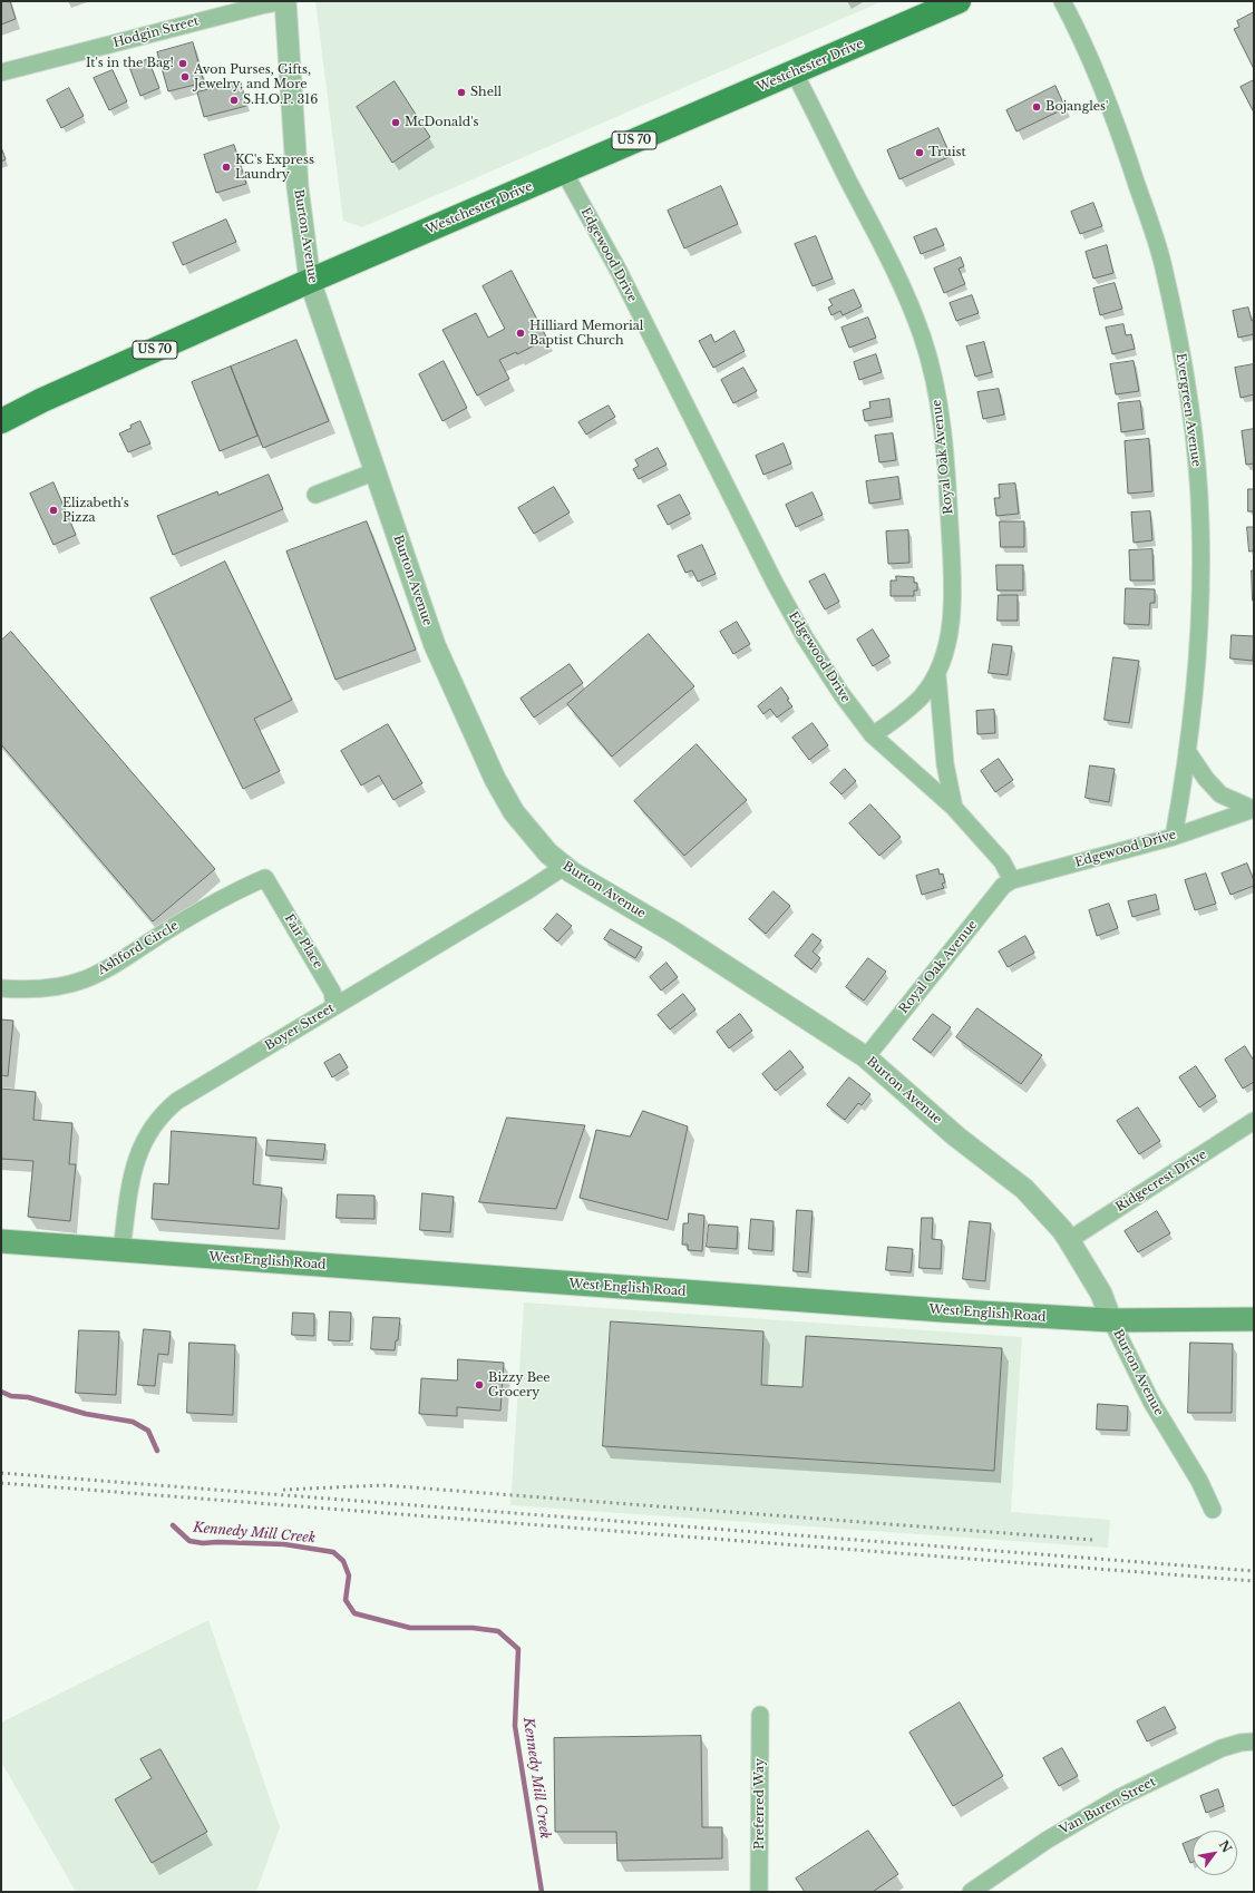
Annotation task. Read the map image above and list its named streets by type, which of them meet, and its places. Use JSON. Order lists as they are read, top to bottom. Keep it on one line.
{"streets":{"main road":["Westchester Drive","US 70","West English Road"],"street":["Hodgin Street","Burton Avenue","Edgewood Drive","Evergreen Avenue","Royal Oak Avenue","Fair Place","Ashford Circle","Boyer Street","Ridgecrest Drive","Preferred Way","Van Buren Street"]},"crossings":[["Hodgin Street","Burton Avenue"],["Westchester Drive","Burton Avenue"],["Westchester Drive","Edgewood Drive"],["Westchester Drive","Royal Oak Avenue"],["Burton Avenue","Royal Oak Avenue"],["Burton Avenue","Boyer Street"],["Burton Avenue","Ridgecrest Drive"],["Burton Avenue","West English Road"],["Edgewood Drive","Evergreen Avenue"],["Edgewood Drive","Royal Oak Avenue"],["Fair Place","Ashford Circle"],["Fair Place","Boyer Street"],["Boyer Street","West English Road"]],"water":["Kennedy Mill Creek"],"places":["It's in the Bag!","Avon Purses, Gifts, Jewelry, and More","Shell","S.H.O.P. 316","Bojangles'","McDonald's","Truist","KC's Express Laundry","Hilliard Memorial Baptist Church","Elizabeth's Pizza","Bizzy Bee Grocery"],"north":"top right"}
